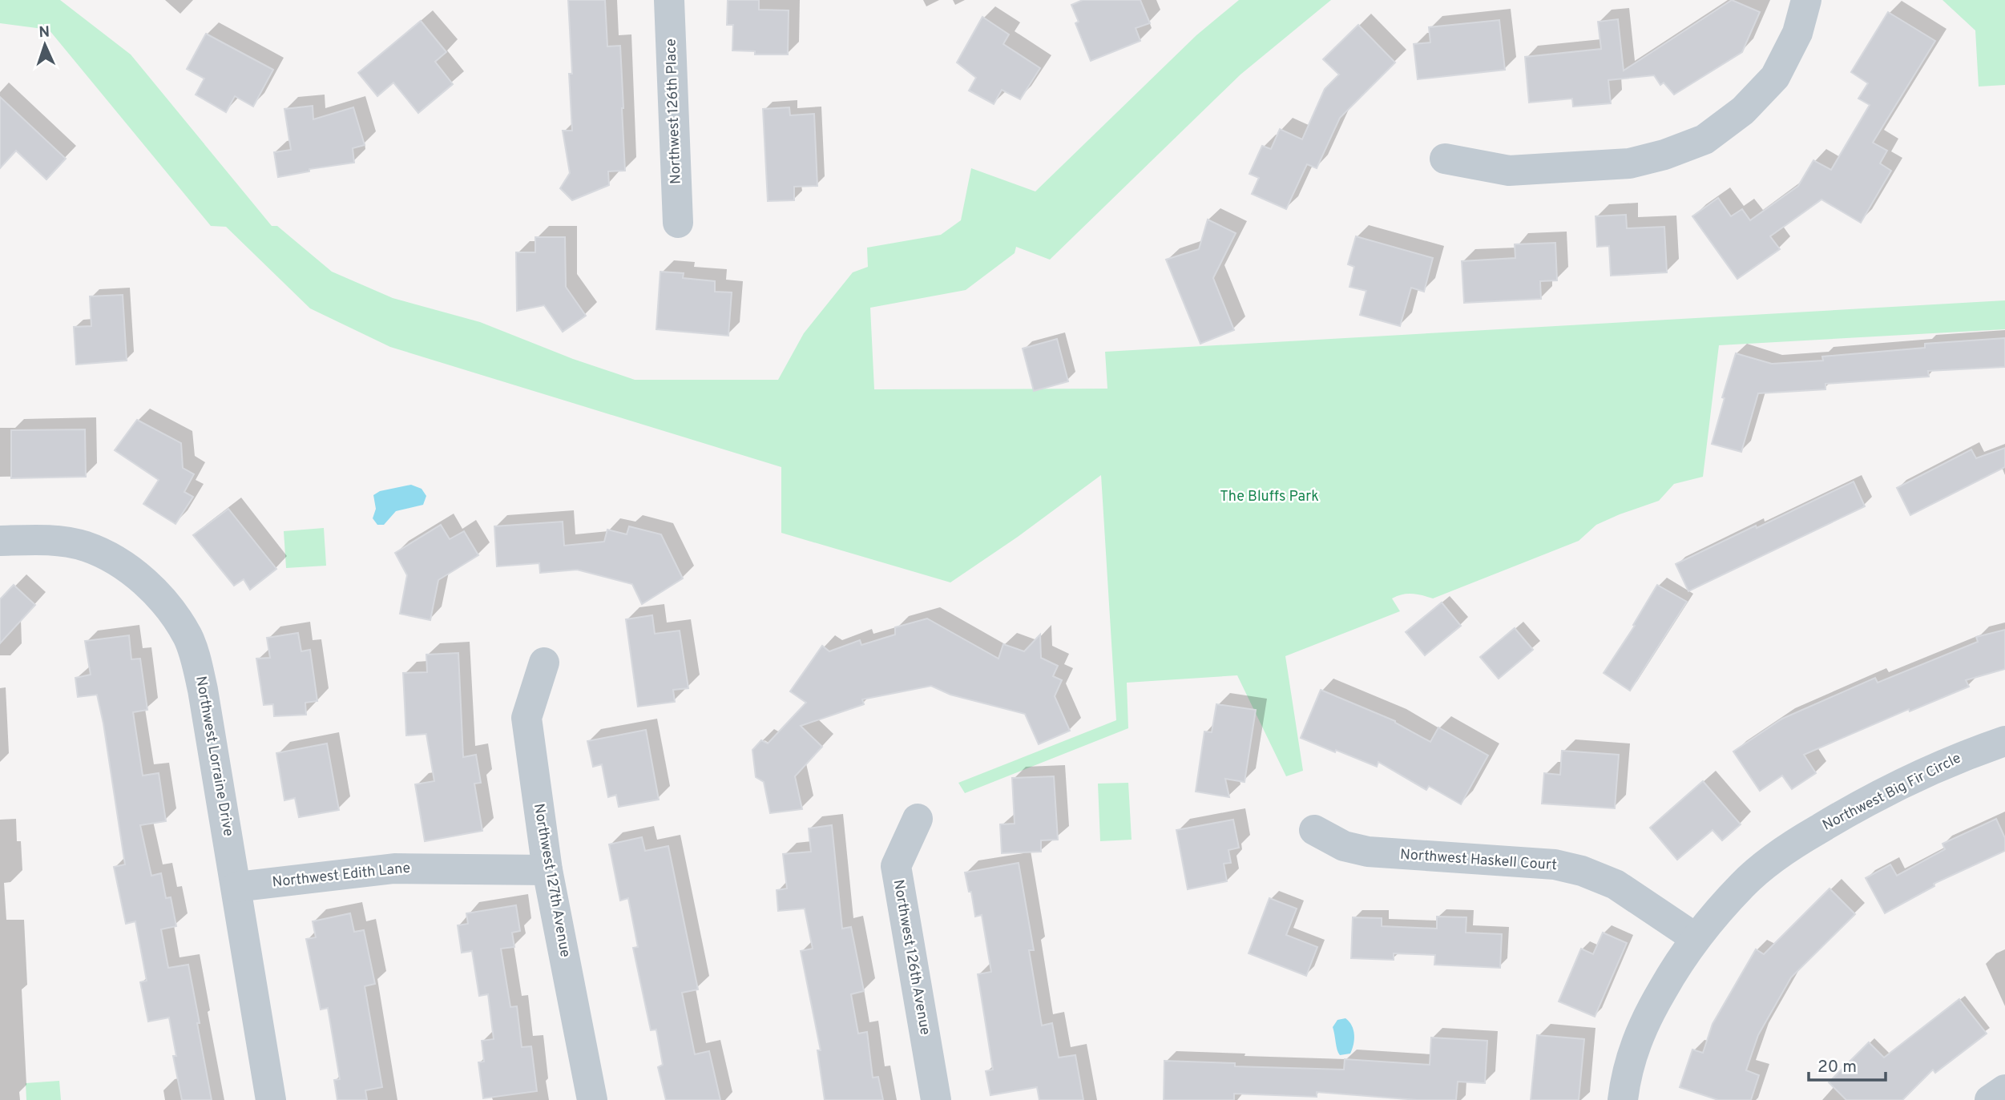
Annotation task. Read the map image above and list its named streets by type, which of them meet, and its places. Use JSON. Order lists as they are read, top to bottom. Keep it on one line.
{"streets":{"street":["Northwest 126th Place","Northwest Lorraine Drive","Northwest Big Fir Circle","Northwest Haskell Court","Northwest Edith Lane","Northwest 127th Avenue","Northwest 126th Avenue"]},"crossings":[["Northwest Lorraine Drive","Northwest Edith Lane"],["Northwest Big Fir Circle","Northwest Haskell Court"],["Northwest Edith Lane","Northwest 127th Avenue"]],"parks":["The Bluffs Park"],"scale_bar":"20 m","north":"top"}
